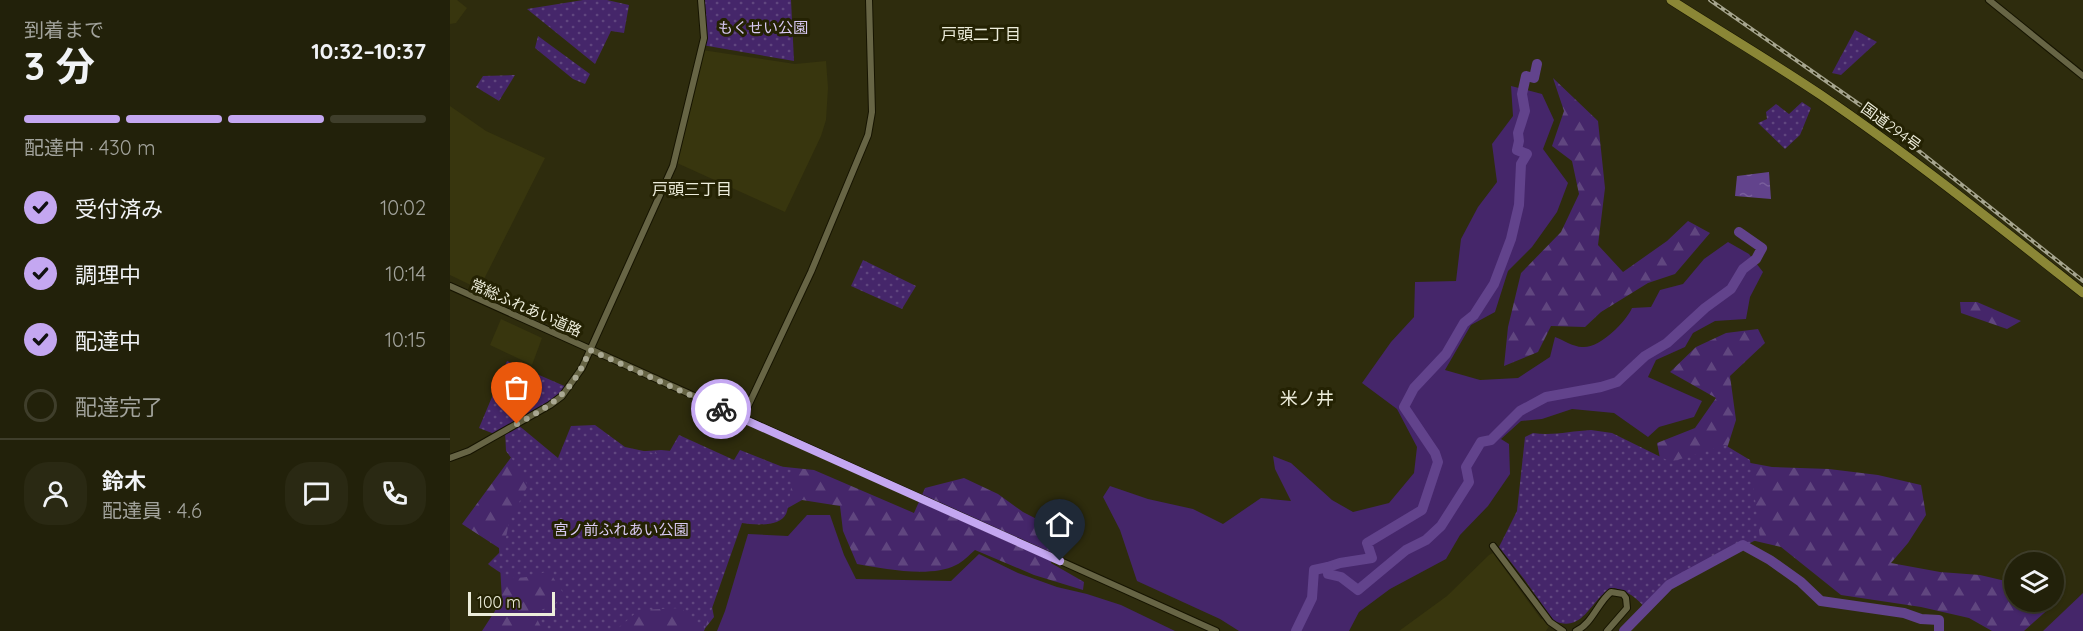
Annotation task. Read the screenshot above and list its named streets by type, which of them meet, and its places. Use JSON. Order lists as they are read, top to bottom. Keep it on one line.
{"streets":{"highway":["国道294号"],"street":["常総ふれあい道路"]},"districts":["戸頭二丁目","戸頭三丁目","米ノ井"],"parks":["もくせい公園","宮ノ前ふれあい公園"],"scale_bar":"100 m","page":{"heading":["3 分","到着まで","10:32–10:37"],"panel":["鈴木","配達員 · 4.6"],"bar":"配達中 · 430 m","list":[["受付済み","10:02"],["調理中","10:14"],["配達中","10:15"],"配達完了"],"scale":"100 m"}}
